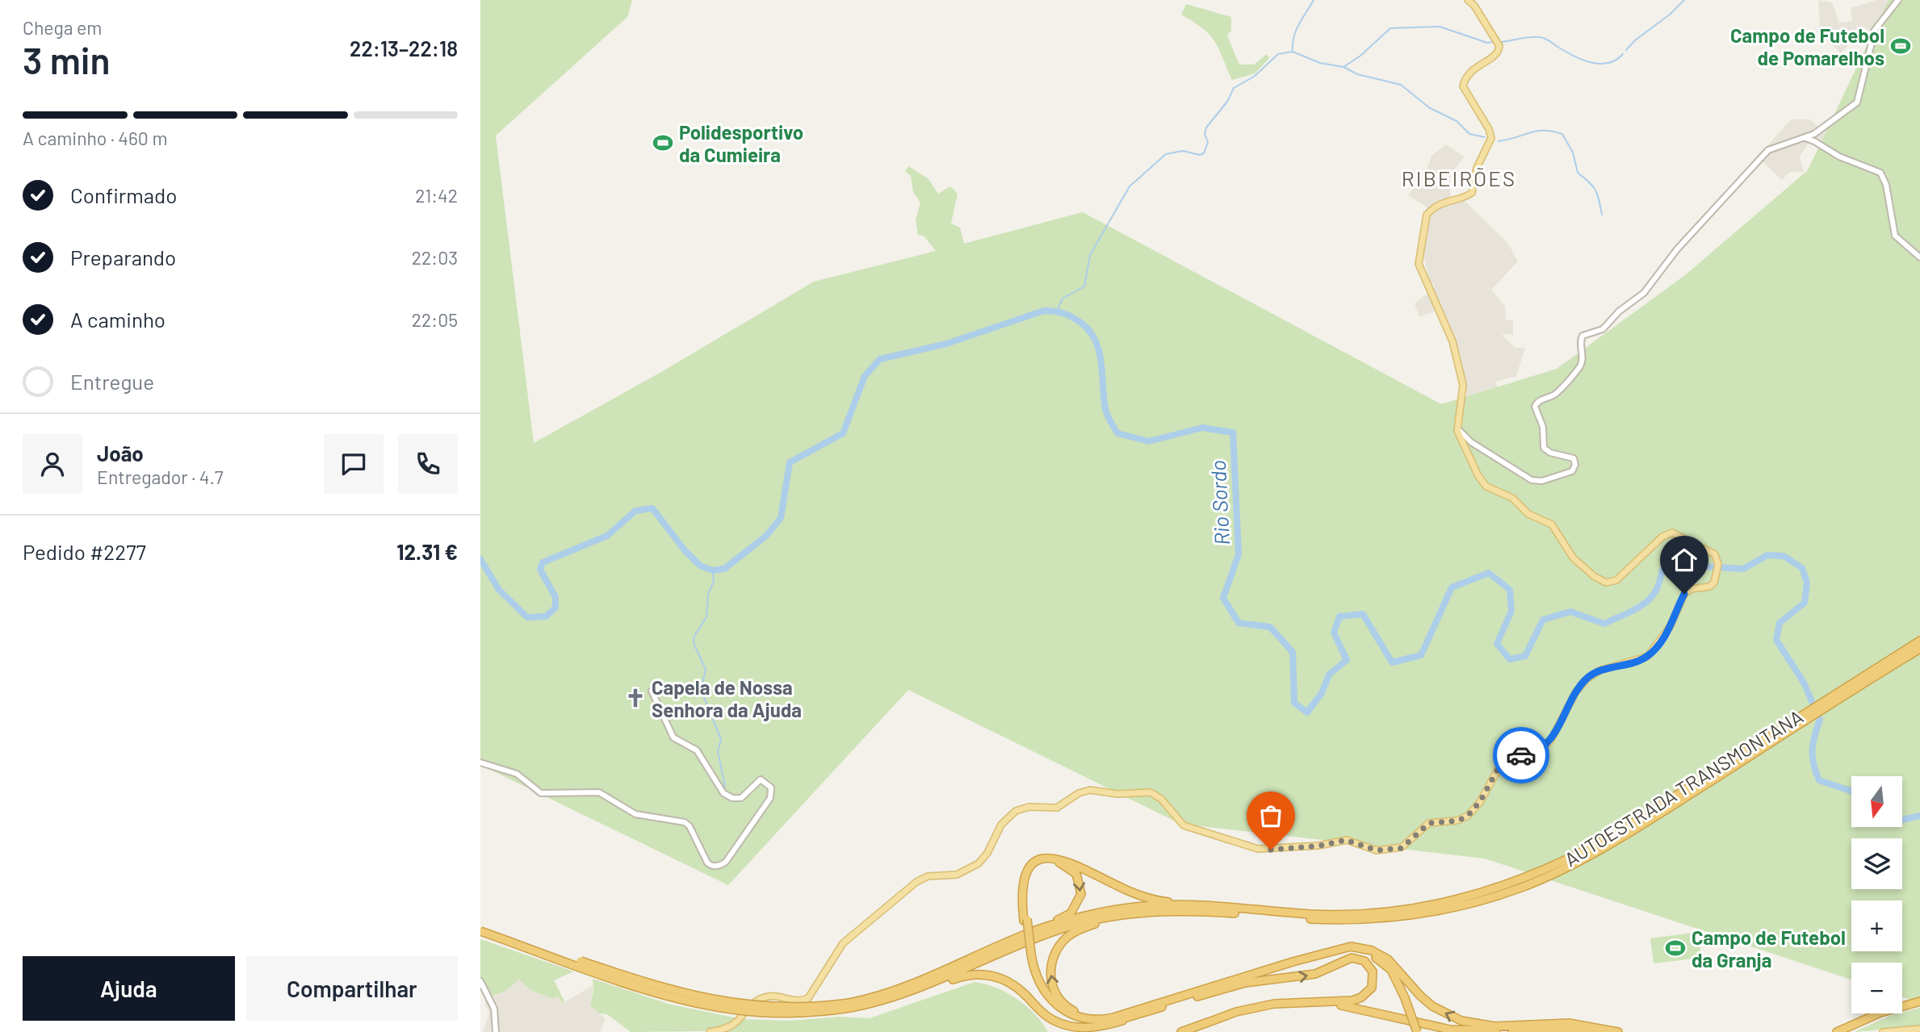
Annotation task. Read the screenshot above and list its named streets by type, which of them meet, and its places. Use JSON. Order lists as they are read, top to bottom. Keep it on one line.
{"streets":{"highway":["AUTOESTRADA TRANSMONTANA"]},"districts":["RIBEIRÕES"],"water":["Rio Sordo"],"places":{"sports":["Campo de Futebol de Pomarelhos","Polidesportivo da Cumieira","Campo de Futebol da Granja"],"church":["Capela de Nossa Senhora da Ajuda"]},"north":"bottom","page":{"heading":["3 min","Chega em","22:13–22:18"],"panel":["João","Entregador · 4.7","Pedido #2277","12.31 €"],"bar":"A caminho · 460 m","list":[["Confirmado","21:42"],["Preparando","22:03"],["A caminho","22:05"],"Entregue"],"map_buttons":["+","−"],"buttons":["Ajuda","Compartilhar"]}}
